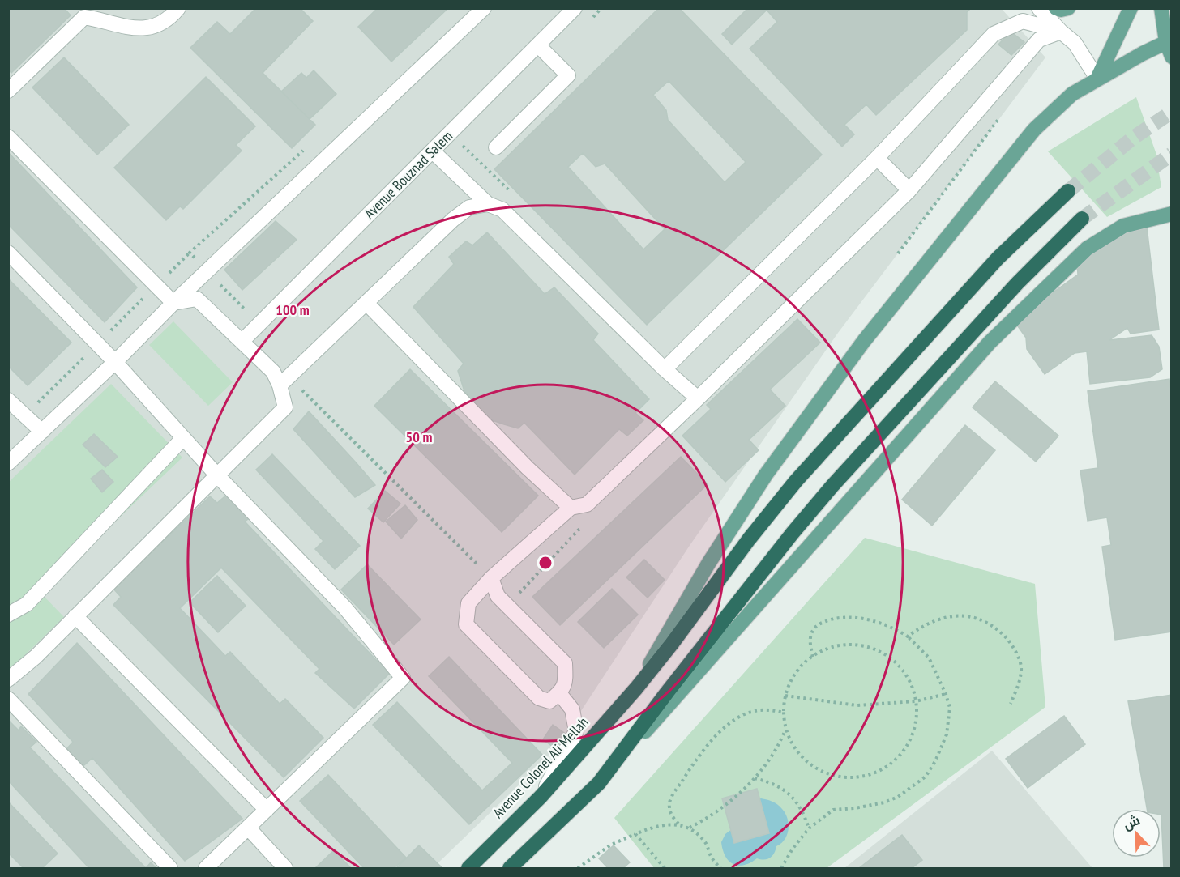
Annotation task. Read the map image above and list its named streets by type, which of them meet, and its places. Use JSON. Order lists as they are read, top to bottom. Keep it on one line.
{"streets":{"highway":["Avenue Colonel Ali Mellah"],"street":["Avenue Bouznad Salem"]},"north":"top left","rings":["100 m","50 m"]}
